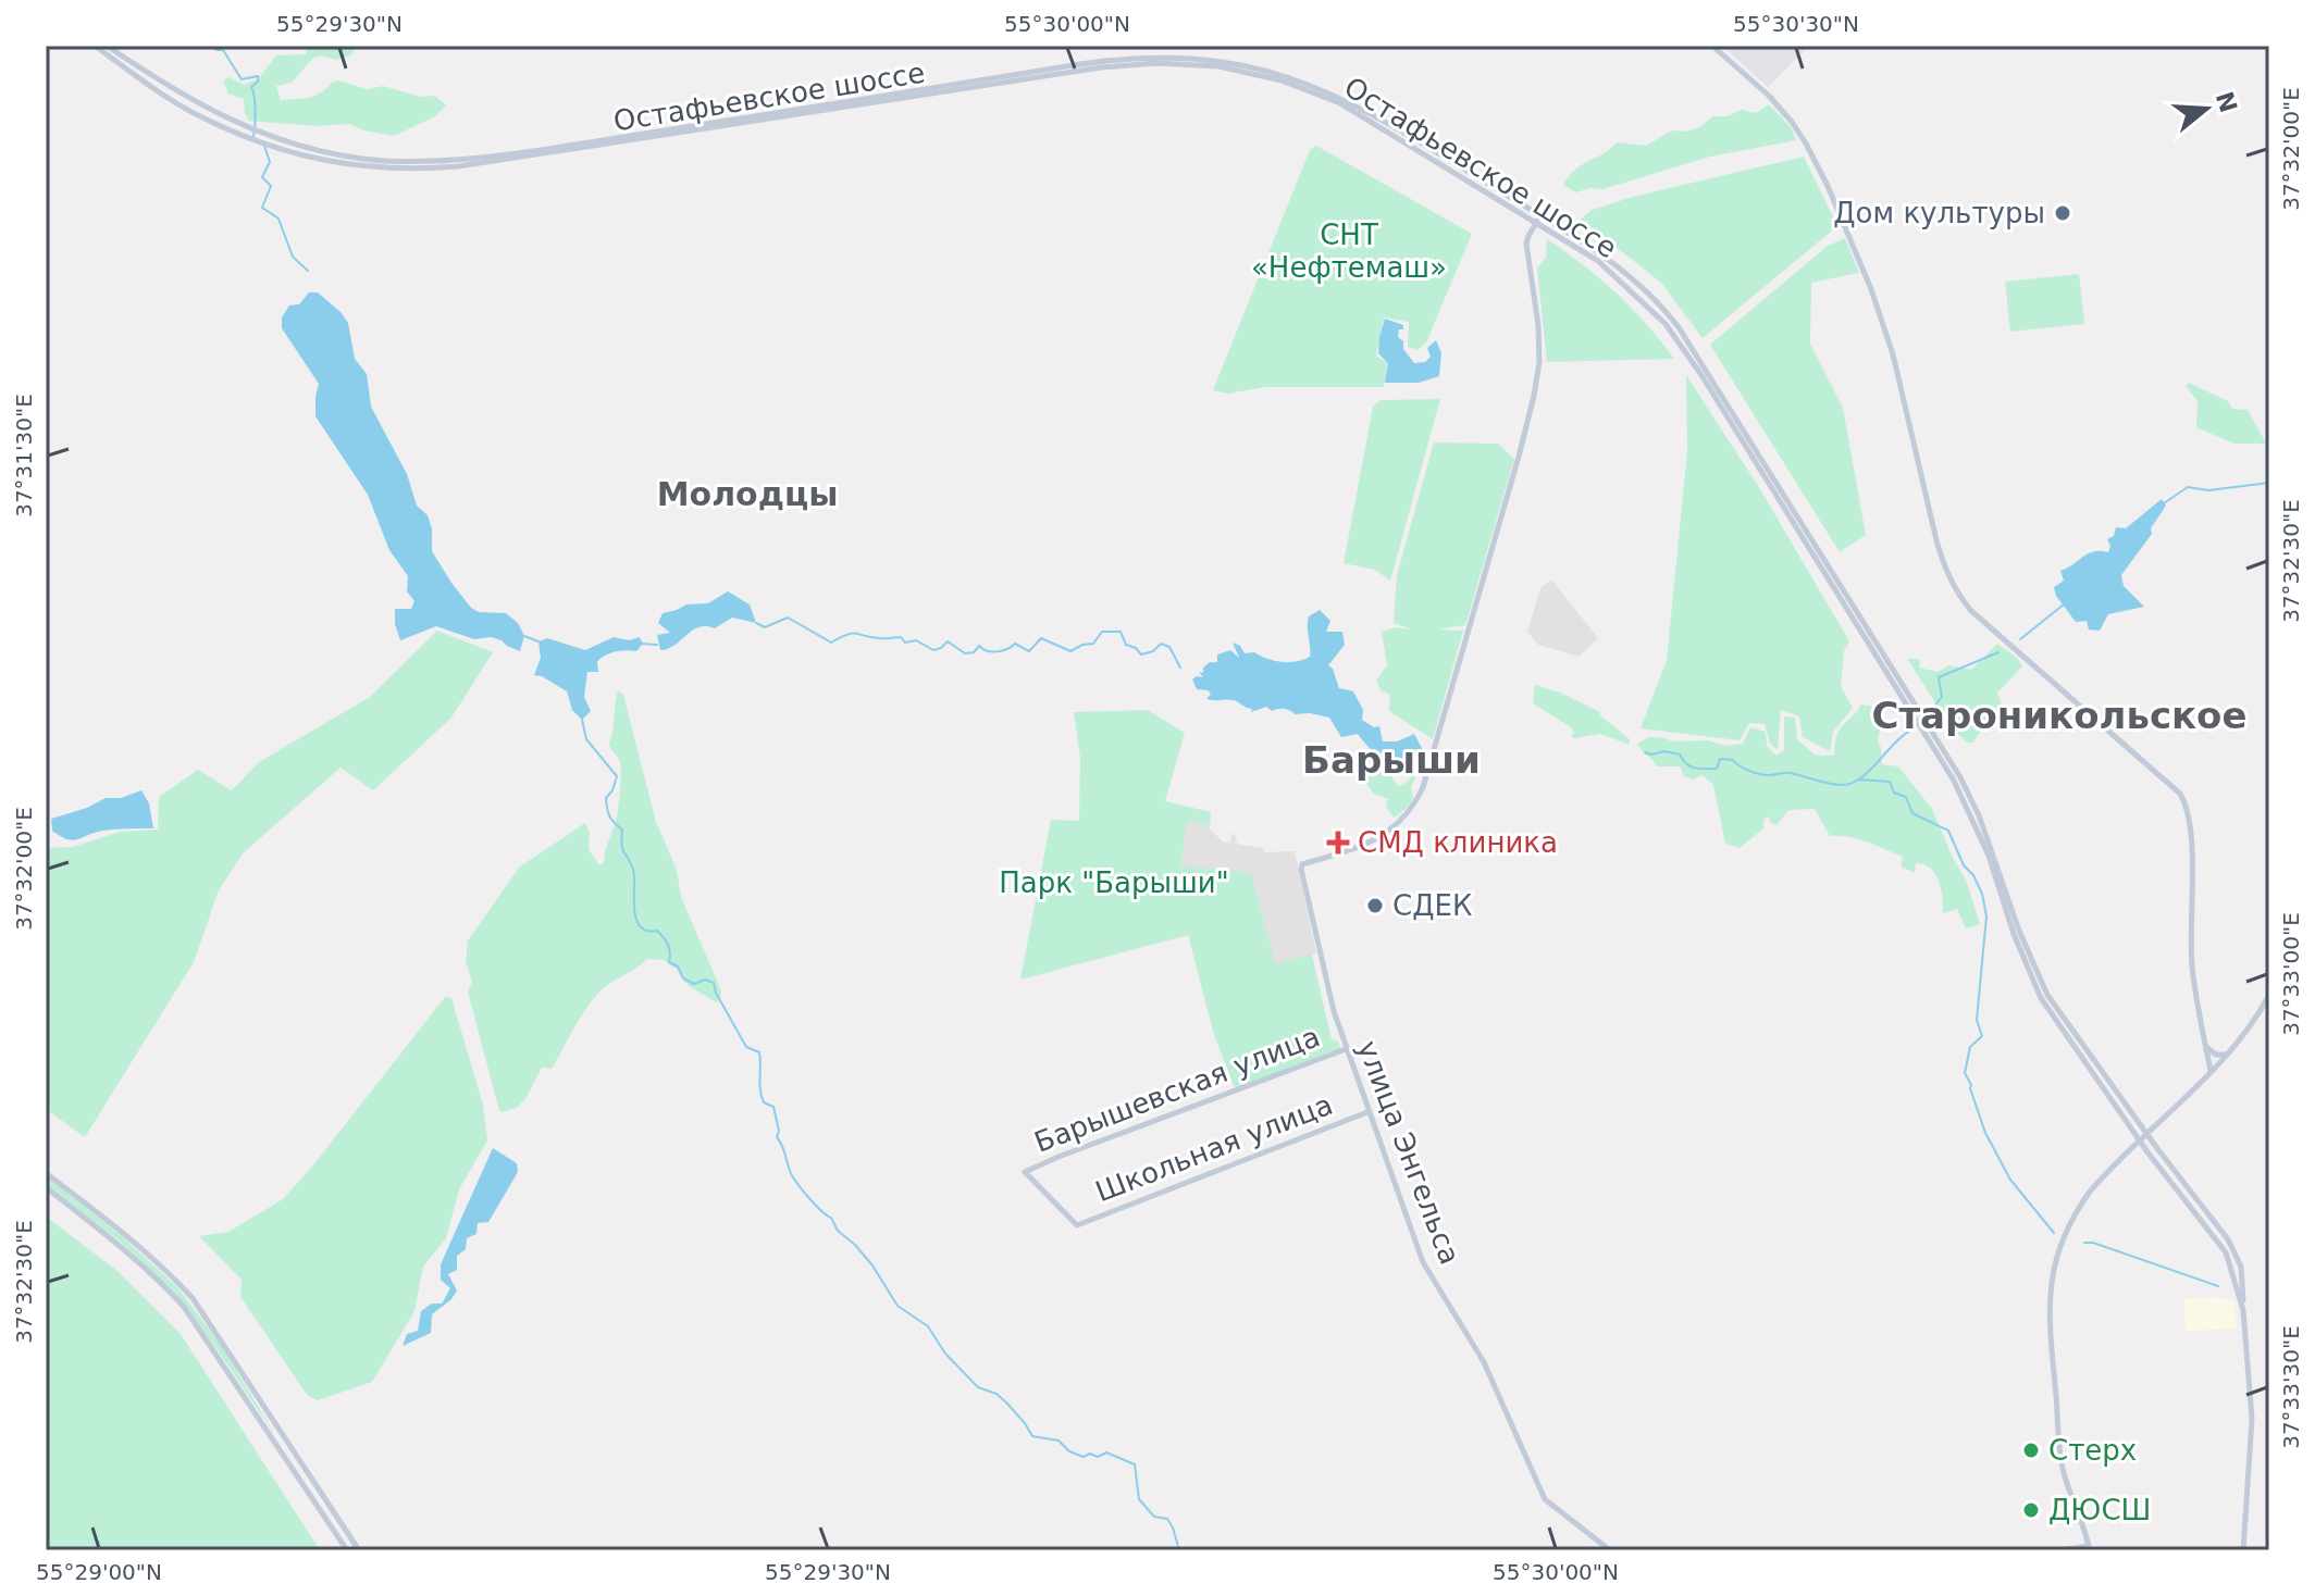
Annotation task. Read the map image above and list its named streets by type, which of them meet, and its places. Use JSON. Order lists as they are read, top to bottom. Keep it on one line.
{"streets":{"main road":["Остафьевское шоссе","Барышевская улица","Школьная улица","улица Энгельса"]},"crossings":[["Остафьевское шоссе","улица Энгельса"],["Барышевская улица","Школьная улица"],["Барышевская улица","улица Энгельса"],["Школьная улица","улица Энгельса"]],"districts":["Молодцы","Староникольское","Барыши"],"parks":["СНТ «Нефтемаш»","Парк \"Барыши\""],"places":{"other":["Дом культуры","СДЕК","Стерх","ДЮСШ"],"health":["СМД клиника"]},"north":"right","coordinates":["55°29'30\"N","55°30'00\"N","55°30'30\"N","37°32'00\"E","37°31'30\"E","37°32'30\"E","37°33'00\"E","37°33'30\"E","55°29'00\"N"]}
